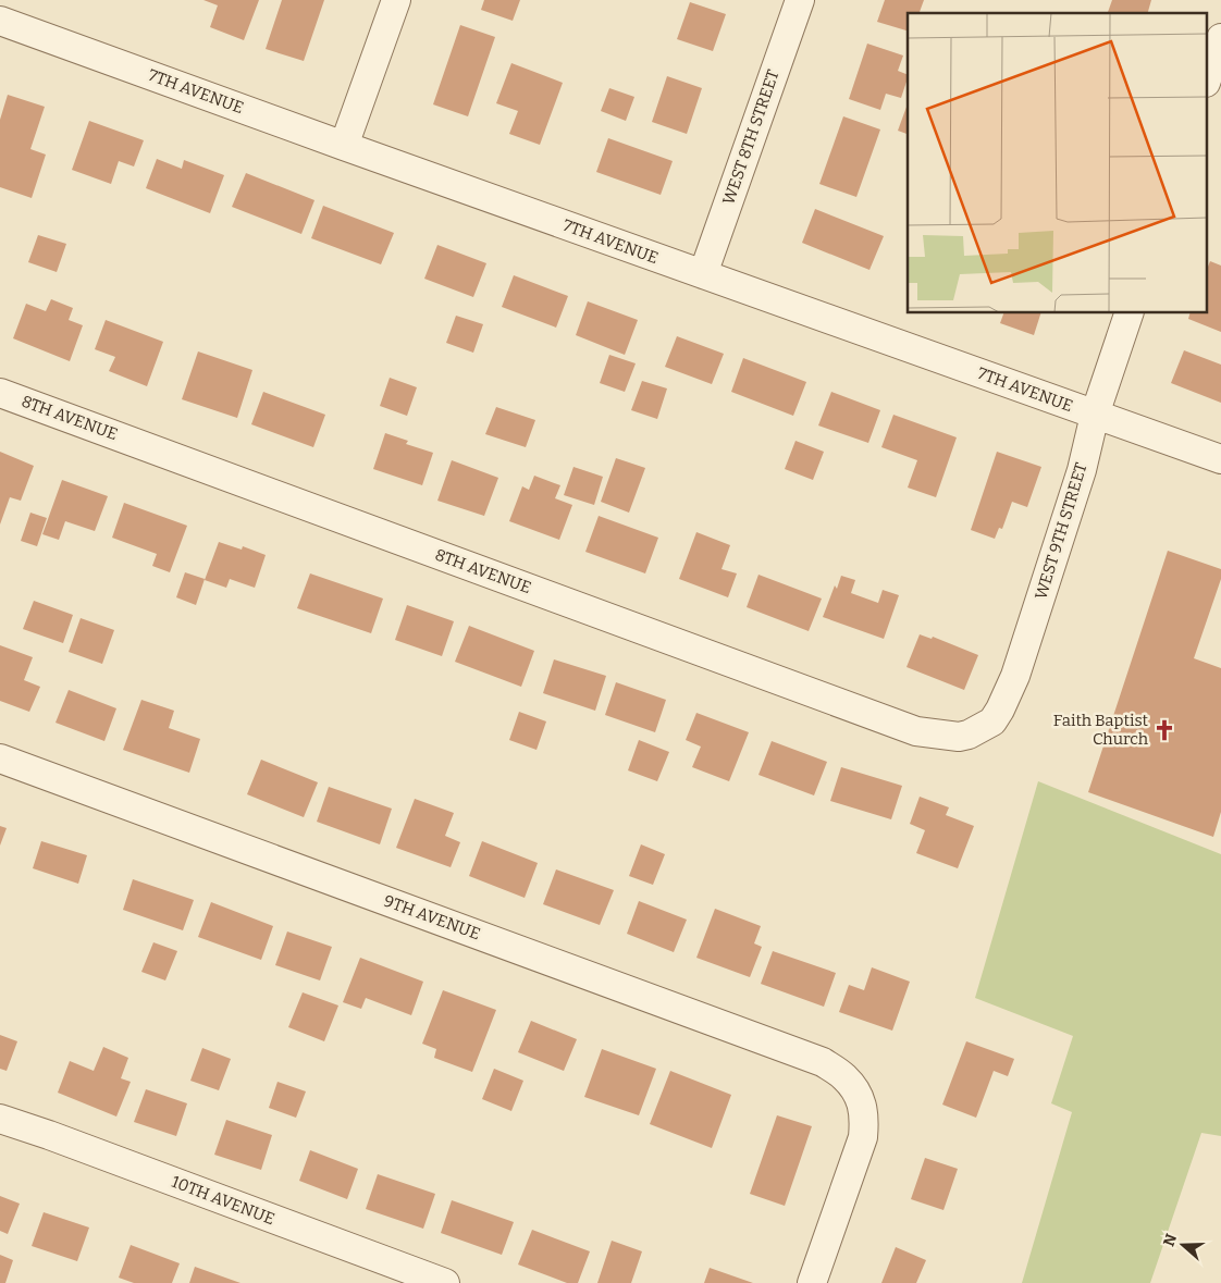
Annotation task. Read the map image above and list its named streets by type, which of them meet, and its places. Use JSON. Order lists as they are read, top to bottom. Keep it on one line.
{"streets":{"street":["7TH AVENUE","WEST 8TH STREET","8TH AVENUE","WEST 9TH STREET","9TH AVENUE","10TH AVENUE"]},"crossings":[["7TH AVENUE","WEST 8TH STREET"],["7TH AVENUE","WEST 9TH STREET"],["8TH AVENUE","WEST 9TH STREET"]],"places":{"church":["Faith Baptist Church"]},"north":"left"}
